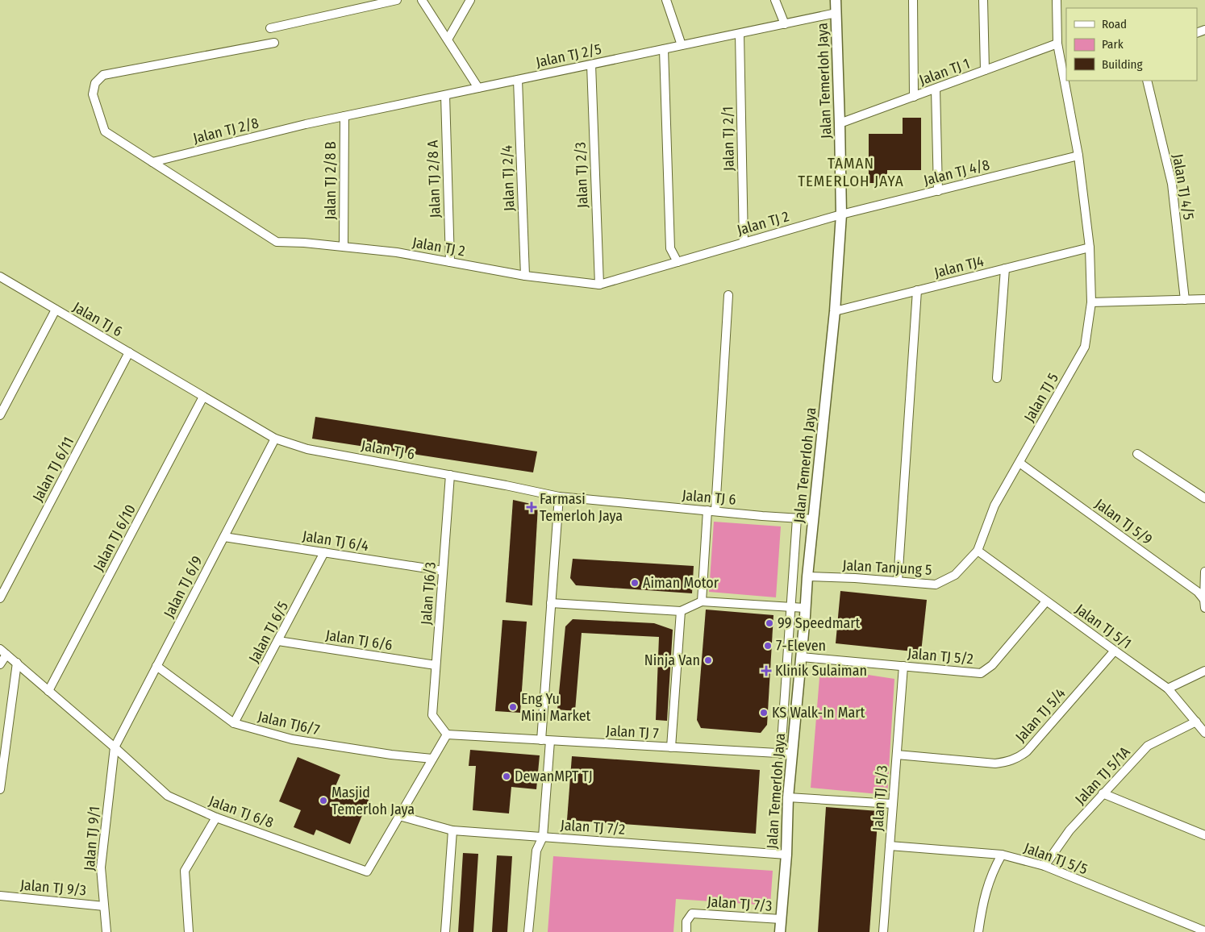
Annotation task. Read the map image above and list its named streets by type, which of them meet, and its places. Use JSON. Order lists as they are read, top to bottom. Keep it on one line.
{"streets":{"street":["Jalan TJ 2/5","Jalan TJ 1","Jalan Temerloh Jaya","Jalan TJ 2/8","Jalan TJ 2/1","Jalan TJ 4/8","Jalan TJ 2/3","Jalan TJ 2/4","Jalan TJ 2/8 A","Jalan TJ 2/8 B","Jalan TJ 4/5","Jalan TJ 2","Jalan TJ4","Jalan TJ 6","Jalan TJ 5","Jalan TJ 6/11","Jalan TJ 5/9","Jalan TJ 6/10","Jalan TJ 6/4","Jalan Tanjung 5","Jalan TJ 6/9","Jalan TJ6/3","Jalan TJ 5/1","Jalan TJ 6/5","Jalan TJ 6/6","Jalan TJ 5/2","Jalan TJ 5/4","Jalan TJ6/7","Jalan TJ 7","Jalan TJ 5/1A","Jalan TJ 5/3","Jalan TJ 6/8","Jalan TJ 7/2","Jalan TJ 9/1","Jalan TJ 5/5","Jalan TJ 9/3","Jalan TJ 7/3"]},"crossings":[["Jalan TJ 2/5","Jalan Temerloh Jaya"],["Jalan TJ 2/5","Jalan TJ 2/8"],["Jalan TJ 2/5","Jalan TJ 2/1"],["Jalan TJ 2/5","Jalan TJ 2/3"],["Jalan TJ 2/5","Jalan TJ 2/4"],["Jalan TJ 2/5","Jalan TJ 2/8 A"],["Jalan TJ 2/5","Jalan TJ 2/8 B"],["Jalan TJ 1","Jalan Temerloh Jaya"],["Jalan TJ 1","Jalan TJ 5"],["Jalan Temerloh Jaya","Jalan TJ 4/8"],["Jalan Temerloh Jaya","Jalan TJ 2"],["Jalan Temerloh Jaya","Jalan TJ4"],["Jalan Temerloh Jaya","Jalan TJ 6"],["Jalan Temerloh Jaya","Jalan Tanjung 5"],["Jalan Temerloh Jaya","Jalan TJ 5/2"],["Jalan Temerloh Jaya","Jalan TJ 7"],["Jalan Temerloh Jaya","Jalan TJ 7/2"],["Jalan Temerloh Jaya","Jalan TJ 7/3"],["Jalan TJ 2/8","Jalan TJ 2"],["Jalan TJ 2/1","Jalan TJ 2"],["Jalan TJ 4/8","Jalan TJ 2"],["Jalan TJ 4/8","Jalan TJ 5"],["Jalan TJ 2/3","Jalan TJ 2"],["Jalan TJ 2/4","Jalan TJ 2"],["Jalan TJ 2/8 A","Jalan TJ 2"],["Jalan TJ 2/8 B","Jalan TJ 2"],["Jalan TJ4","Jalan TJ 5"],["Jalan TJ 6","Jalan TJ 6/11"],["Jalan TJ 6","Jalan TJ 6/10"],["Jalan TJ 6","Jalan TJ 6/9"],["Jalan TJ 6","Jalan TJ6/3"],["Jalan TJ 5","Jalan TJ 5/9"],["Jalan TJ 5","Jalan Tanjung 5"],["Jalan TJ 5","Jalan TJ 5/1"],["Jalan TJ 6/10","Jalan TJ 6/8"],["Jalan TJ 6/4","Jalan TJ 6/9"],["Jalan TJ 6/4","Jalan TJ6/3"],["Jalan TJ 6/4","Jalan TJ 6/5"],["Jalan Tanjung 5","Jalan TJ 5/1"],["Jalan TJ 6/9","Jalan TJ6/7"],["Jalan TJ 6/9","Jalan TJ 6/8"],["Jalan TJ 6/9","Jalan TJ 9/1"],["Jalan TJ6/3","Jalan TJ 6/6"],["Jalan TJ6/3","Jalan TJ 7"],["Jalan TJ6/3","Jalan TJ 6/8"],["Jalan TJ 5/1","Jalan TJ 5/2"],["Jalan TJ 5/1","Jalan TJ 5/4"],["Jalan TJ 5/1","Jalan TJ 5/1A"],["Jalan TJ 6/5","Jalan TJ 6/6"],["Jalan TJ 6/5","Jalan TJ6/7"],["Jalan TJ 5/2","Jalan TJ 5/3"],["Jalan TJ 5/4","Jalan TJ 5/3"],["Jalan TJ6/7","Jalan TJ 6/8"],["Jalan TJ 7","Jalan TJ 6/8"],["Jalan TJ 5/1A","Jalan TJ 5/5"],["Jalan TJ 5/3","Jalan TJ 5/5"],["Jalan TJ 6/8","Jalan TJ 7/2"],["Jalan TJ 6/8","Jalan TJ 9/1"],["Jalan TJ 9/1","Jalan TJ 9/3"]],"districts":["TAMAN TEMERLOH JAYA"],"places":{"health":["Farmasi Temerloh Jaya","Klinik Sulaiman"],"other":["Aiman Motor","99 Speedmart","7-Eleven","Ninja Van","Eng Yu Mini Market","KS Walk-In Mart","DewanMPT TJ","Masjid Temerloh Jaya"]},"legend":["Road","Park","Building"]}
